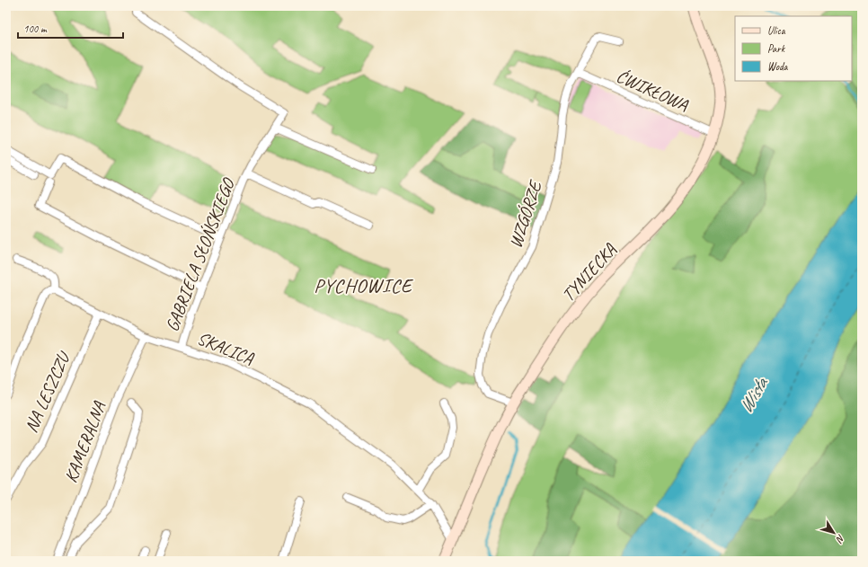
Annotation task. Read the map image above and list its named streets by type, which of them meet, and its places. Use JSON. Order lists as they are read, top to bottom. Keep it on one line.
{"streets":{"street":["ĆWIKŁOWA","WZGÓRZE","GABRIELA SŁOŃSKIEGO","TYNIECKA","SKALICA","NA LESZCZU","KAMERALNA"]},"crossings":[["ĆWIKŁOWA","WZGÓRZE"],["ĆWIKŁOWA","TYNIECKA"],["WZGÓRZE","TYNIECKA"],["GABRIELA SŁOŃSKIEGO","SKALICA"],["TYNIECKA","SKALICA"],["SKALICA","NA LESZCZU"],["SKALICA","KAMERALNA"]],"districts":["PYCHOWICE"],"water":["Wisła"],"legend":["Ulica","Park","Woda"],"scale_bar":"100 m","north":"bottom right"}
